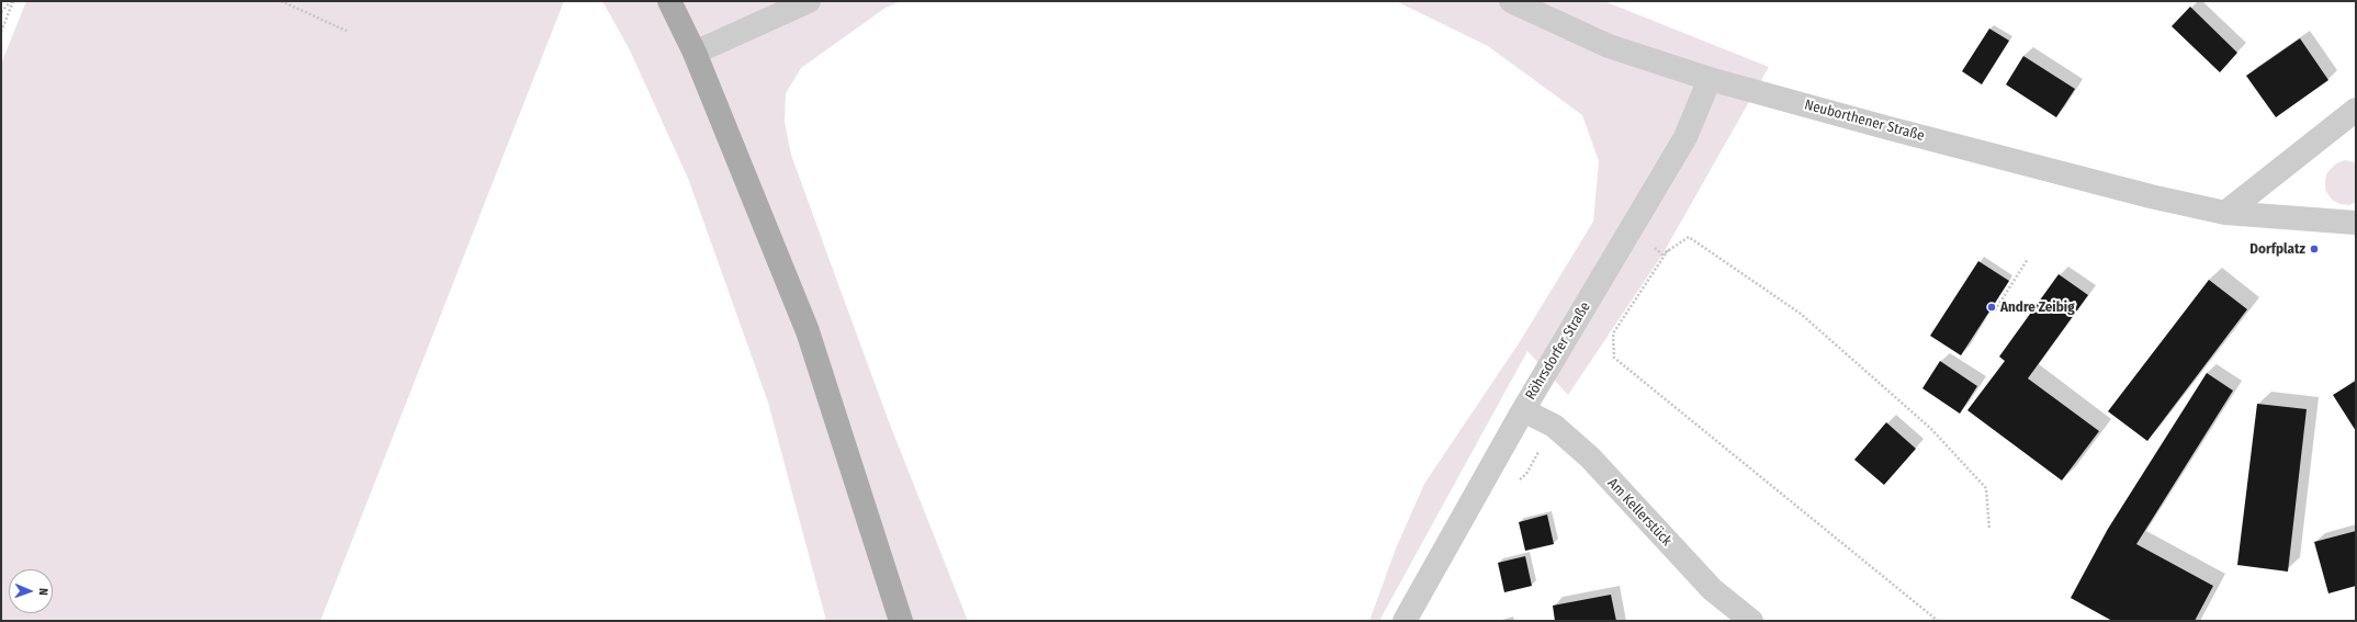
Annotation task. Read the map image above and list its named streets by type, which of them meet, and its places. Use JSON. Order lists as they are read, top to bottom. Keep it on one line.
{"streets":{"street":["Neuborthener Straße","Röhrsdorfer Straße","Am Kellerstück"]},"crossings":[["Neuborthener Straße","Röhrsdorfer Straße"],["Röhrsdorfer Straße","Am Kellerstück"]],"places":["Dorfplatz","Andre Zeibig"],"north":"right"}
